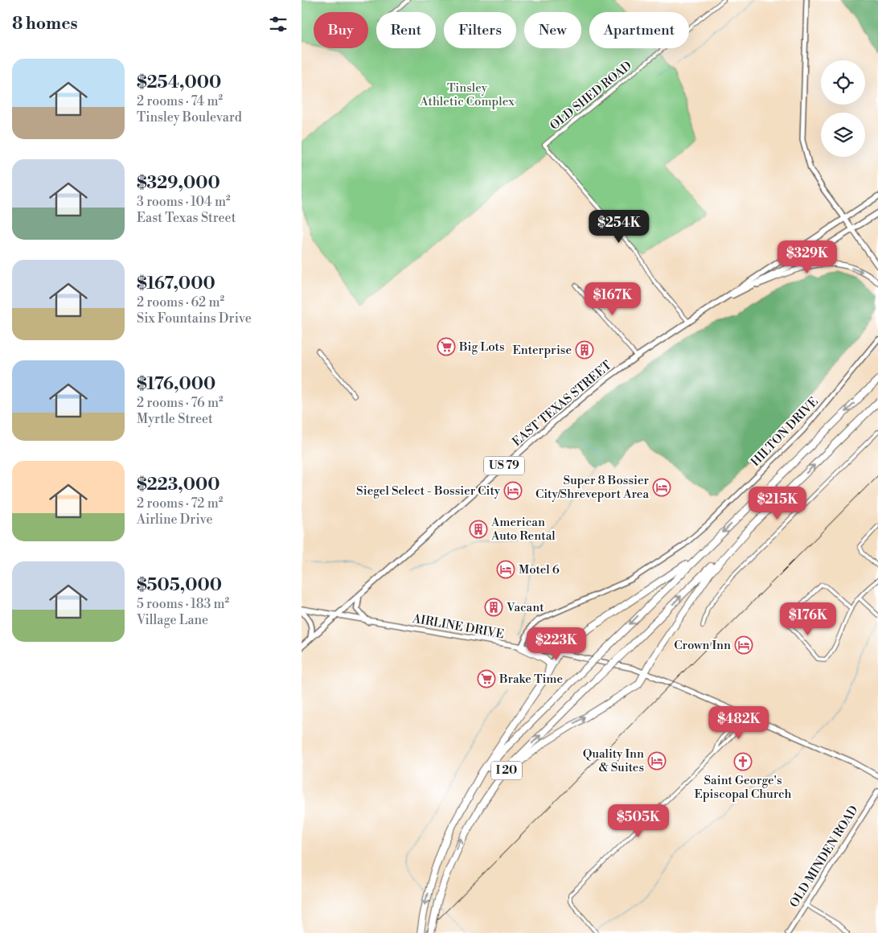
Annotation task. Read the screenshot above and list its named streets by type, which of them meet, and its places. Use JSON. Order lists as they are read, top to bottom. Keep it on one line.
{"streets":{"highway":["I 20"],"main road":["EAST TEXAS STREET","US 79","AIRLINE DRIVE","OLD MINDEN ROAD"],"street":["OLD SHED ROAD","HILTON DRIVE"]},"crossings":[["OLD SHED ROAD","EAST TEXAS STREET"],["EAST TEXAS STREET","AIRLINE DRIVE"],["HILTON DRIVE","AIRLINE DRIVE"]],"parks":["Tinsley Athletic Complex"],"places":{"supermarket":["Big Lots","Brake Time"],"building":["Enterprise","American Auto Rental","Vacant"],"hotel":["Super 8 Bossier City/Shreveport Area","Siegel Select - Bossier City","Motel 6","Crown Inn","Quality Inn & Suites"],"church":["Saint George's Episcopal Church"]},"page":{"heading":"8 homes","chip":["Buy","Rent","Filters","New","Apartment"],"list":[{"name":"$254,000","note":"2 rooms · 74 m² · Tinsley Boulevard"},{"name":"$329,000","note":"3 rooms · 104 m² · East Texas Street"},{"name":"$167,000","note":"2 rooms · 62 m² · Six Fountains Drive"},{"name":"$176,000","note":"2 rooms · 76 m² · Myrtle Street"},{"name":"$223,000","note":"2 rooms · 72 m² · Airline Drive"},{"name":"$505,000","note":"5 rooms · 183 m² · Village Lane"}],"price":["$254K","$329K","$167K","$215K","$176K","$223K","$482K","$505K"]}}
